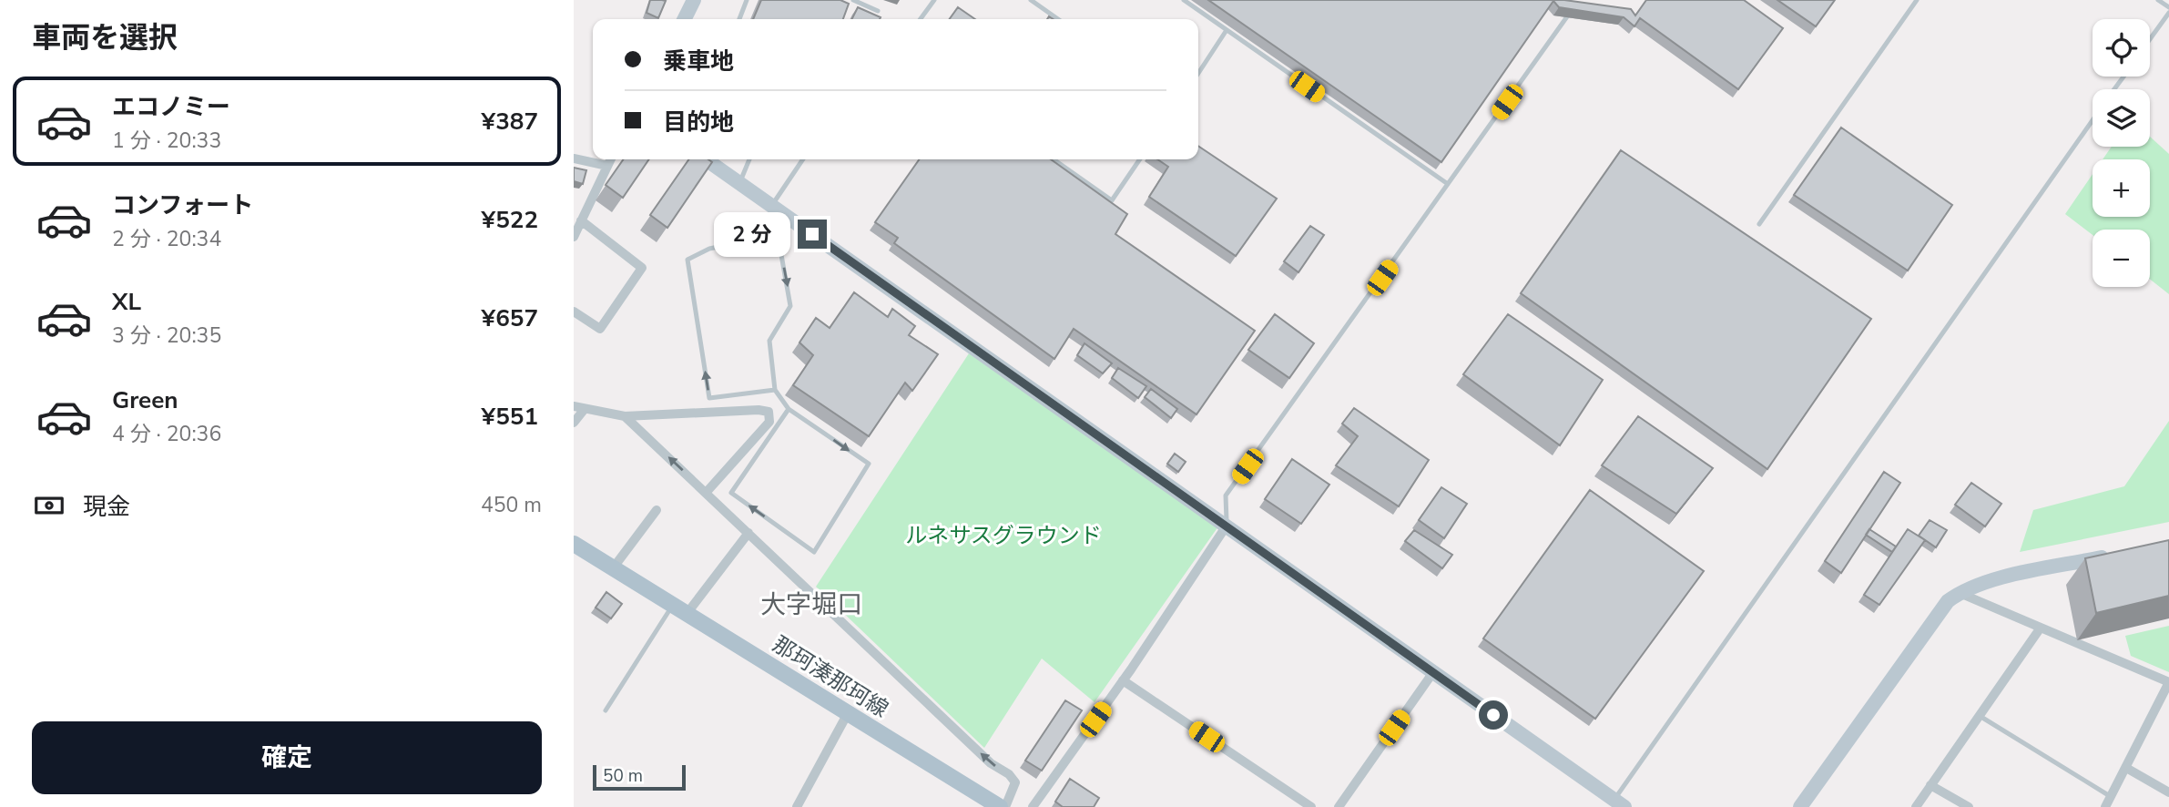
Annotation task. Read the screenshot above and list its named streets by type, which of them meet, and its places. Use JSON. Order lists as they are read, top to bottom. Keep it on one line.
{"streets":{"main road":["那珂湊那珂線"]},"districts":["大字堀口"],"parks":["ルネサスグラウンド"],"scale_bar":"50 m","page":{"heading":"車両を選択","map_buttons":["+","−"],"banner":["乗車地","目的地"],"list":[{"name":"エコノミー","note":"1 分 · 20:33","value":"¥387"},{"name":"コンフォート","note":"2 分 · 20:34","value":"¥522"},{"name":"XL","note":"3 分 · 20:35","value":"¥657"},{"name":"Green","note":"4 分 · 20:36","value":"¥551"}],"bubble":"2 分","pay":["現金","450 m"],"buttons":"確定","scale":"50 m"}}
